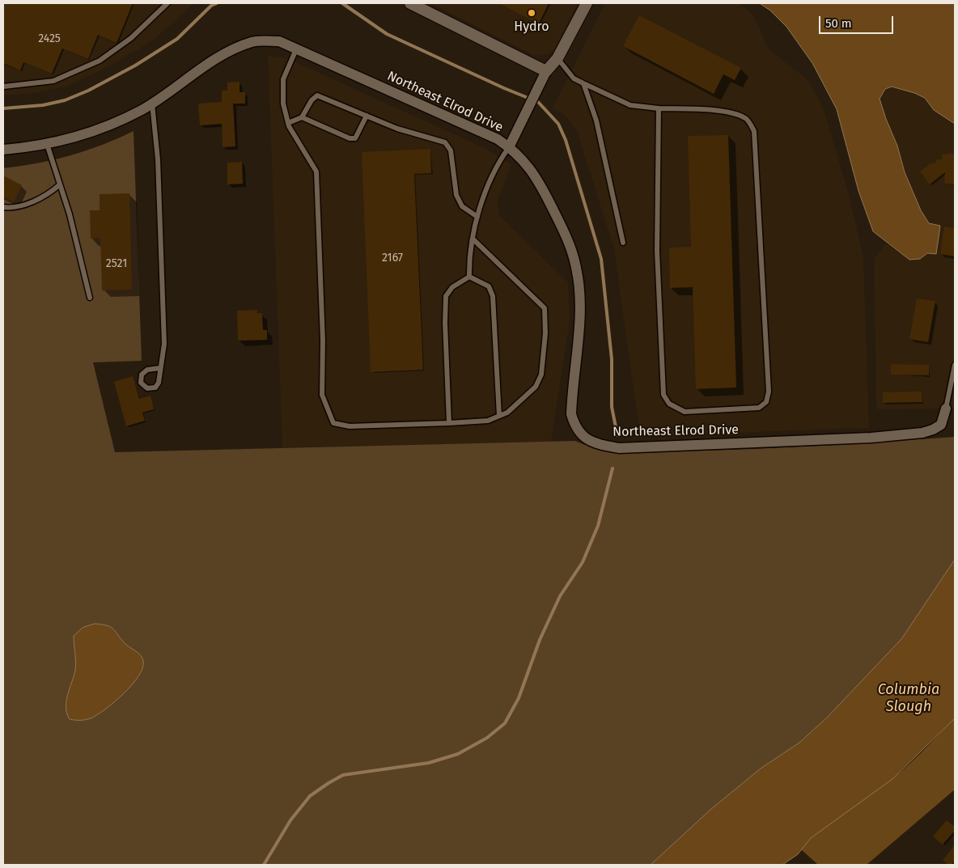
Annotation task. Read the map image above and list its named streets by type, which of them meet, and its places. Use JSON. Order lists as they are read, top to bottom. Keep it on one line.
{"streets":{"street":["Northeast Elrod Drive"]},"water":["Columbia Slough"],"places":["Hydro"],"house_numbers":["2425","2167","2521"],"scale_bar":"50 m"}
